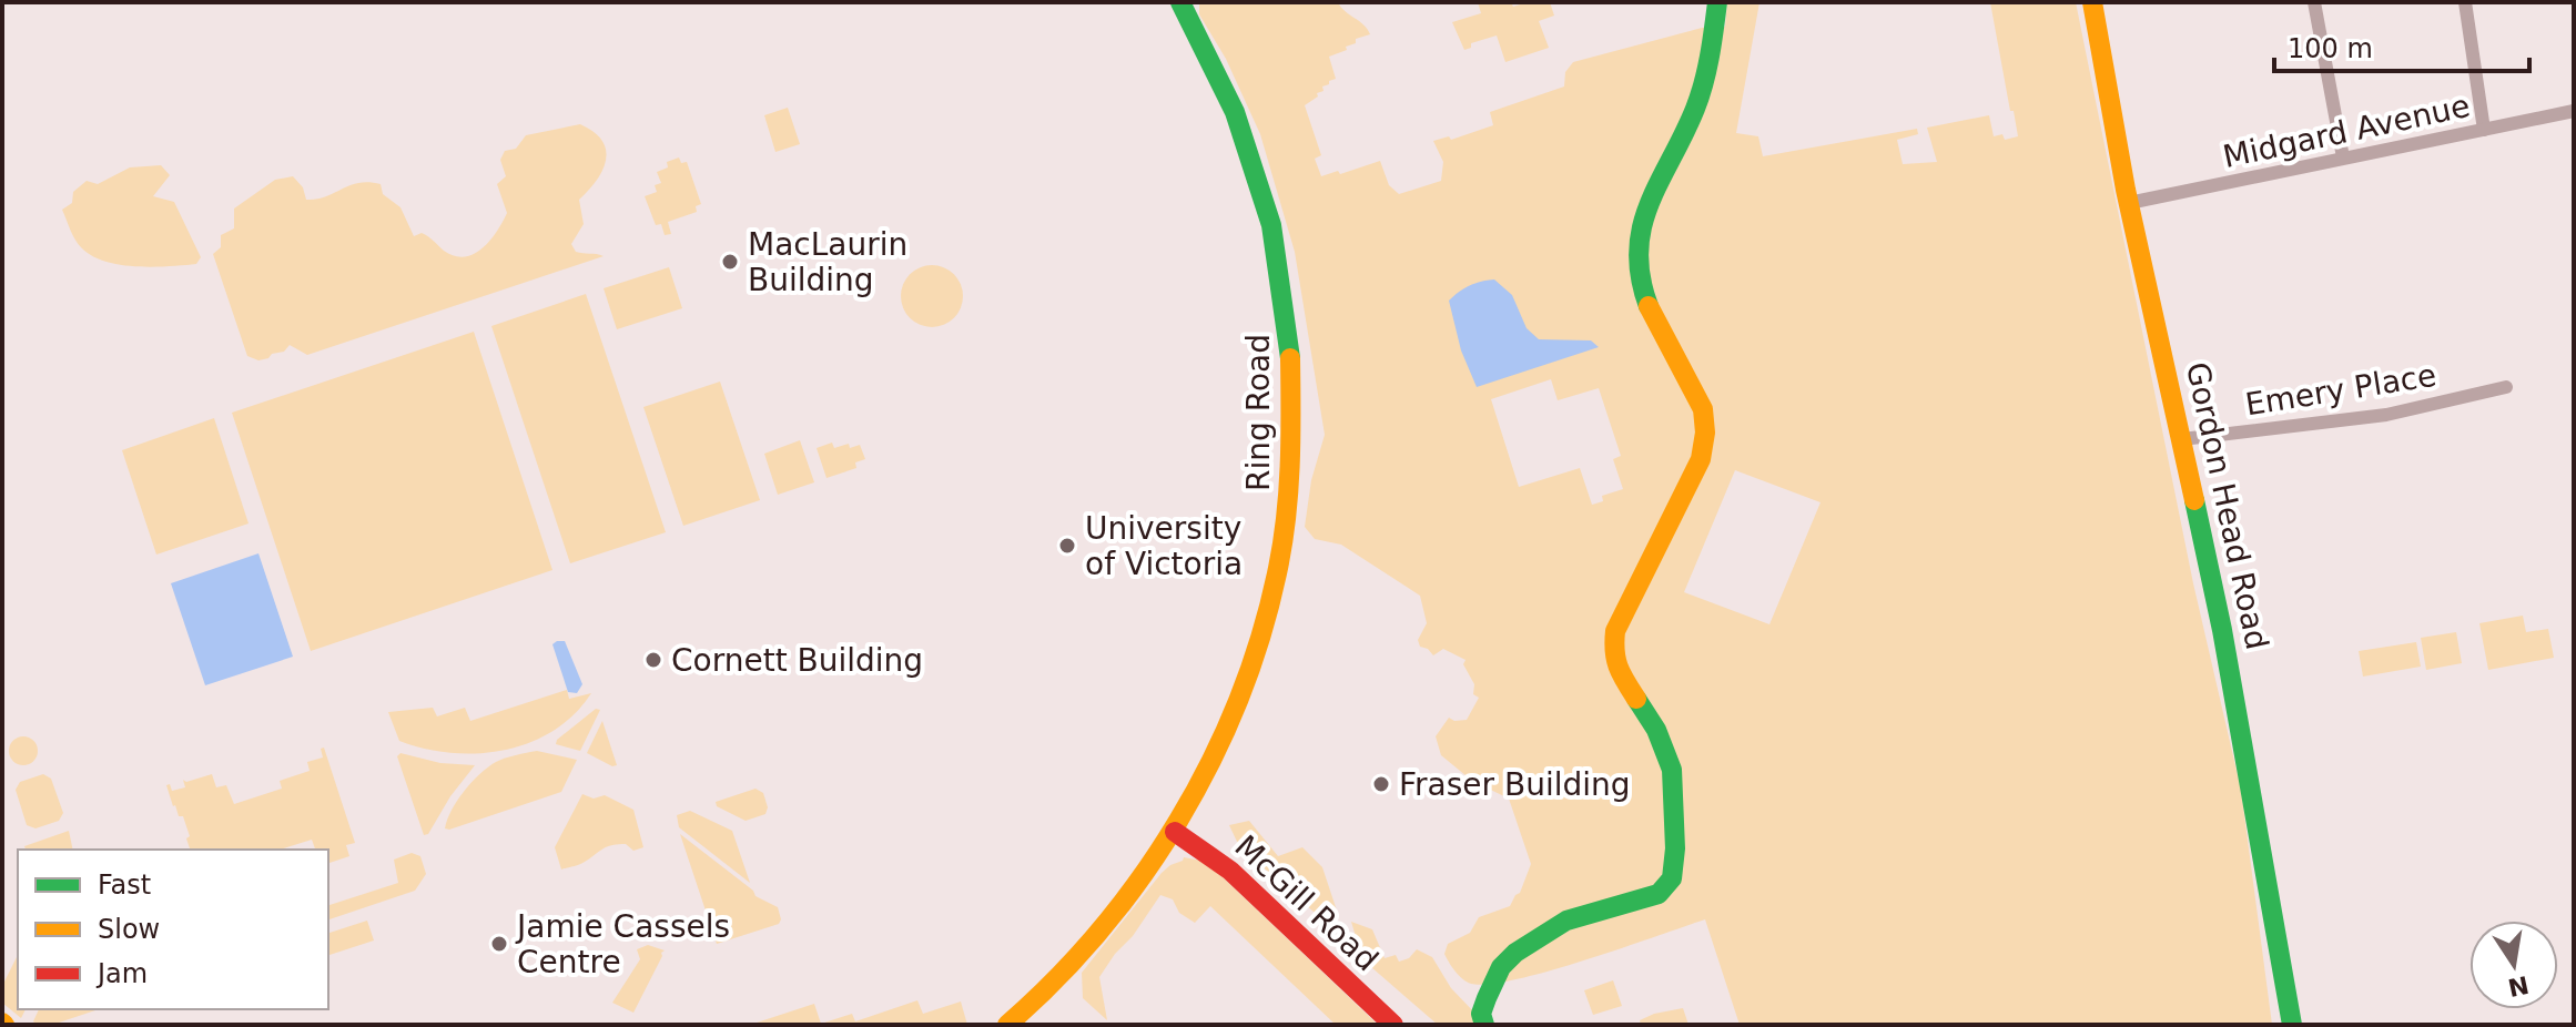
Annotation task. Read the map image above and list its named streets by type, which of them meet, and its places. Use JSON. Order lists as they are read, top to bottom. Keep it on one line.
{"streets":{"street":["Midgard Avenue","Emery Place","Ring Road","Gordon Head Road","McGill Road"]},"crossings":[["Midgard Avenue","Gordon Head Road"],["Emery Place","Gordon Head Road"],["Ring Road","McGill Road"]],"places":["MacLaurin Building","University of Victoria","Cornett Building","Fraser Building","Jamie Cassels Centre"],"legend":["Fast","Slow","Jam"],"scale_bar":"100 m","north":"bottom"}
